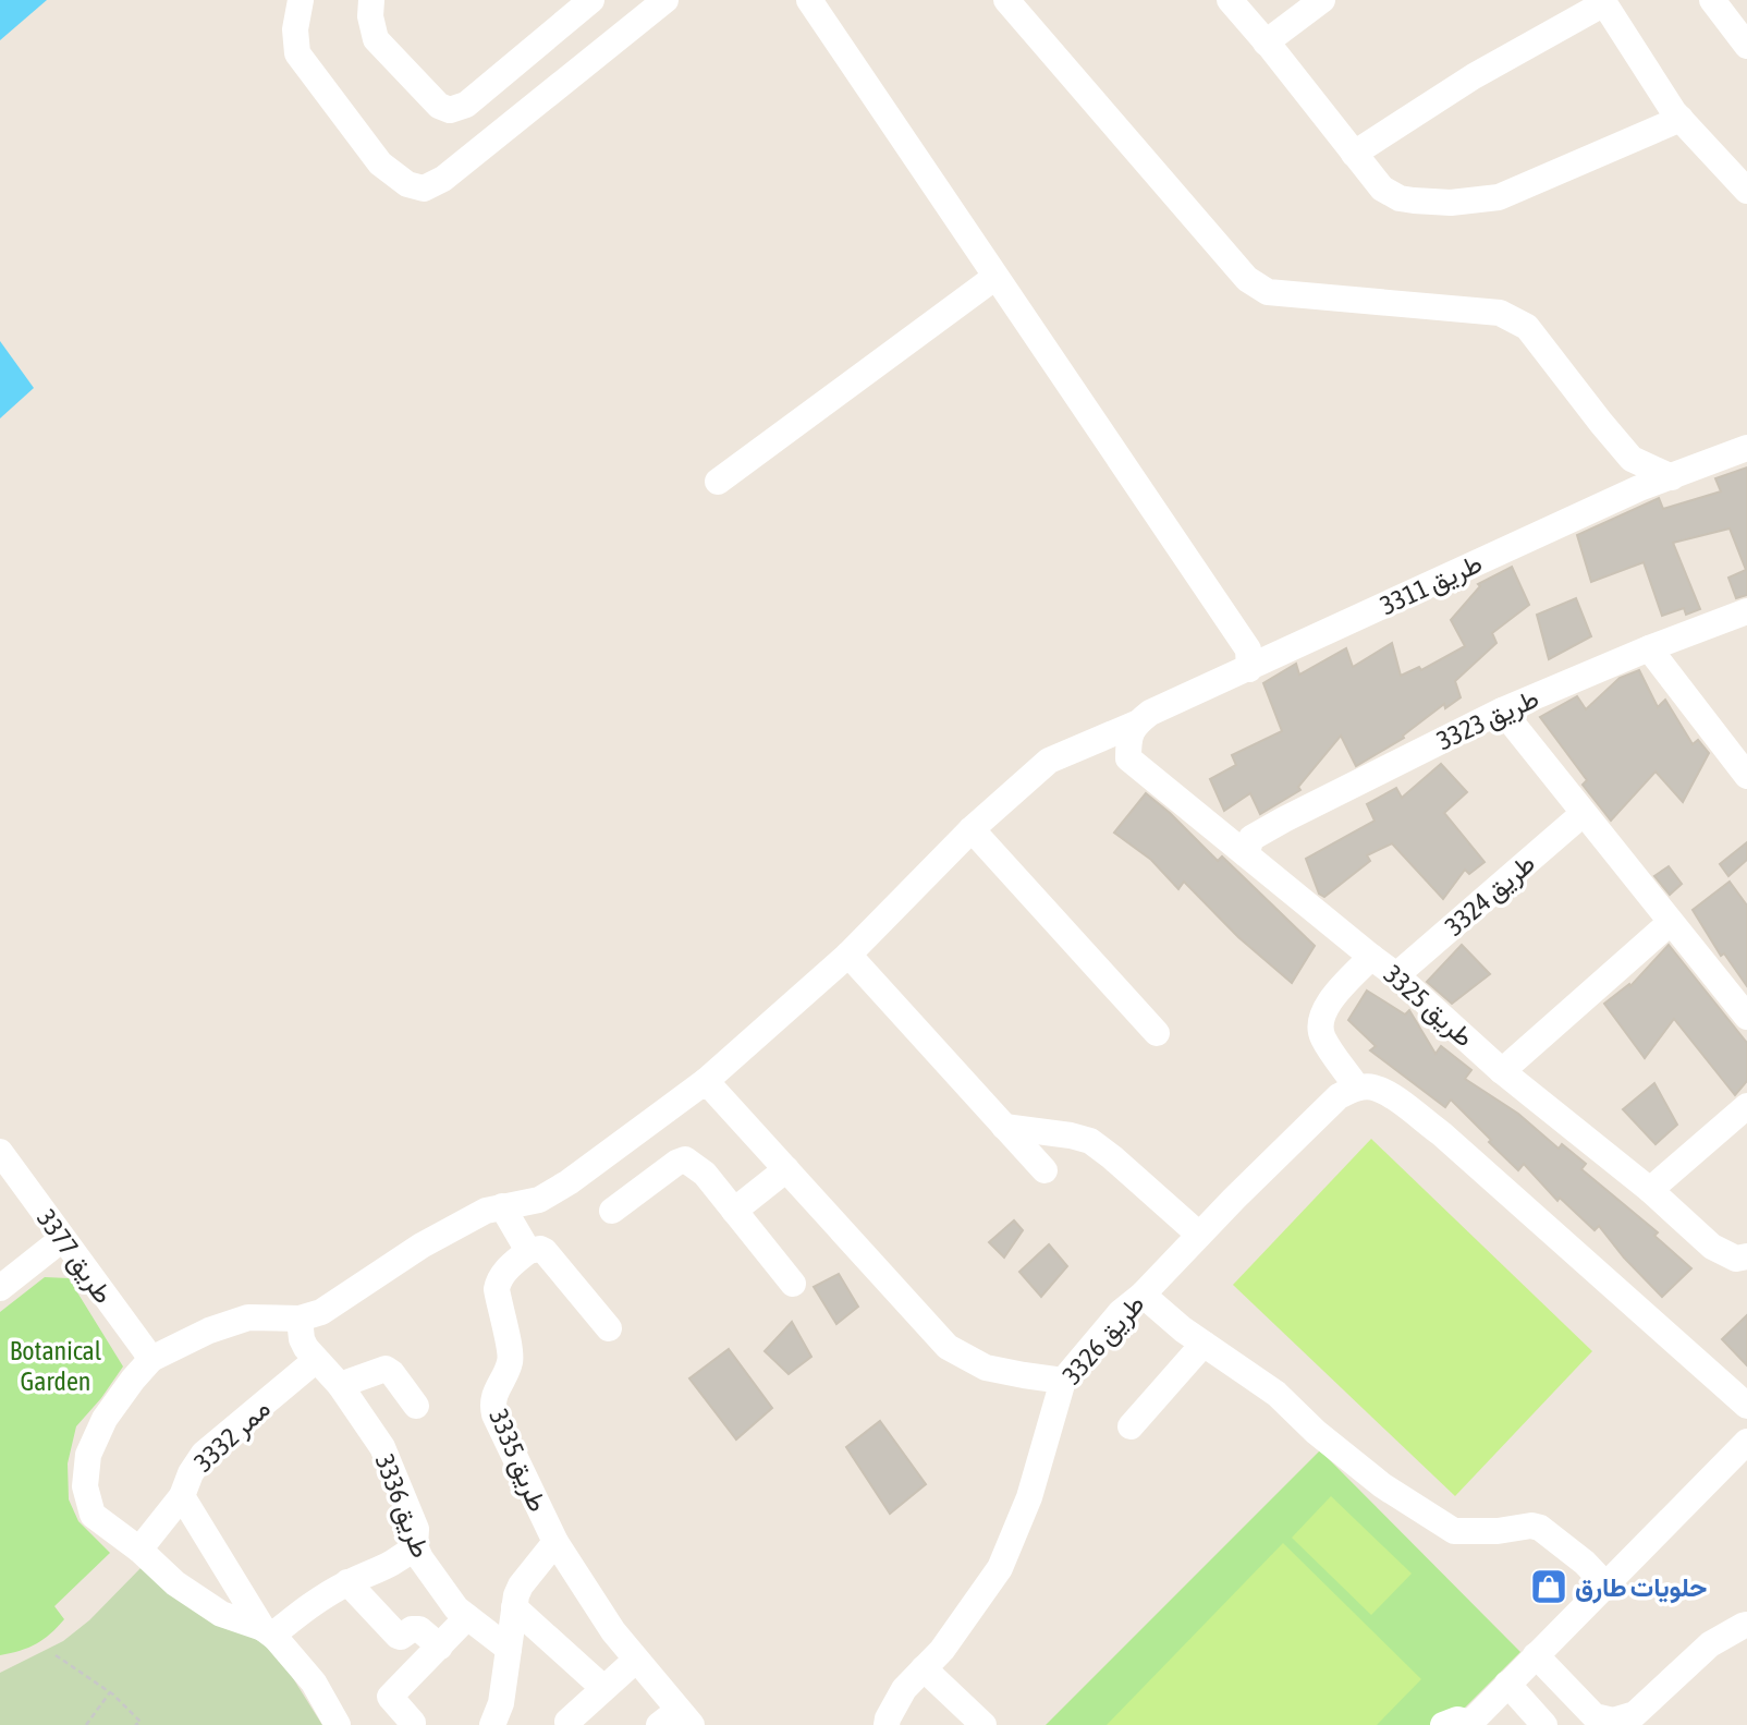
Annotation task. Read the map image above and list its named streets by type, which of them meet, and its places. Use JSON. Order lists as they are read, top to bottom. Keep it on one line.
{"streets":{"street":["طريق 3311","طريق 3323","طريق 3324","طريق 3325","طريق 3377","طريق 3326","ممر 3332","طريق 3335","طريق 3336"]},"crossings":[["طريق 3311","طريق 3325"],["طريق 3323","طريق 3325"],["طريق 3324","طريق 3325"],["ممر 3332","طريق 3336"]],"parks":["Botanical Garden"],"places":{"shop":["حلويات طارق"]}}
